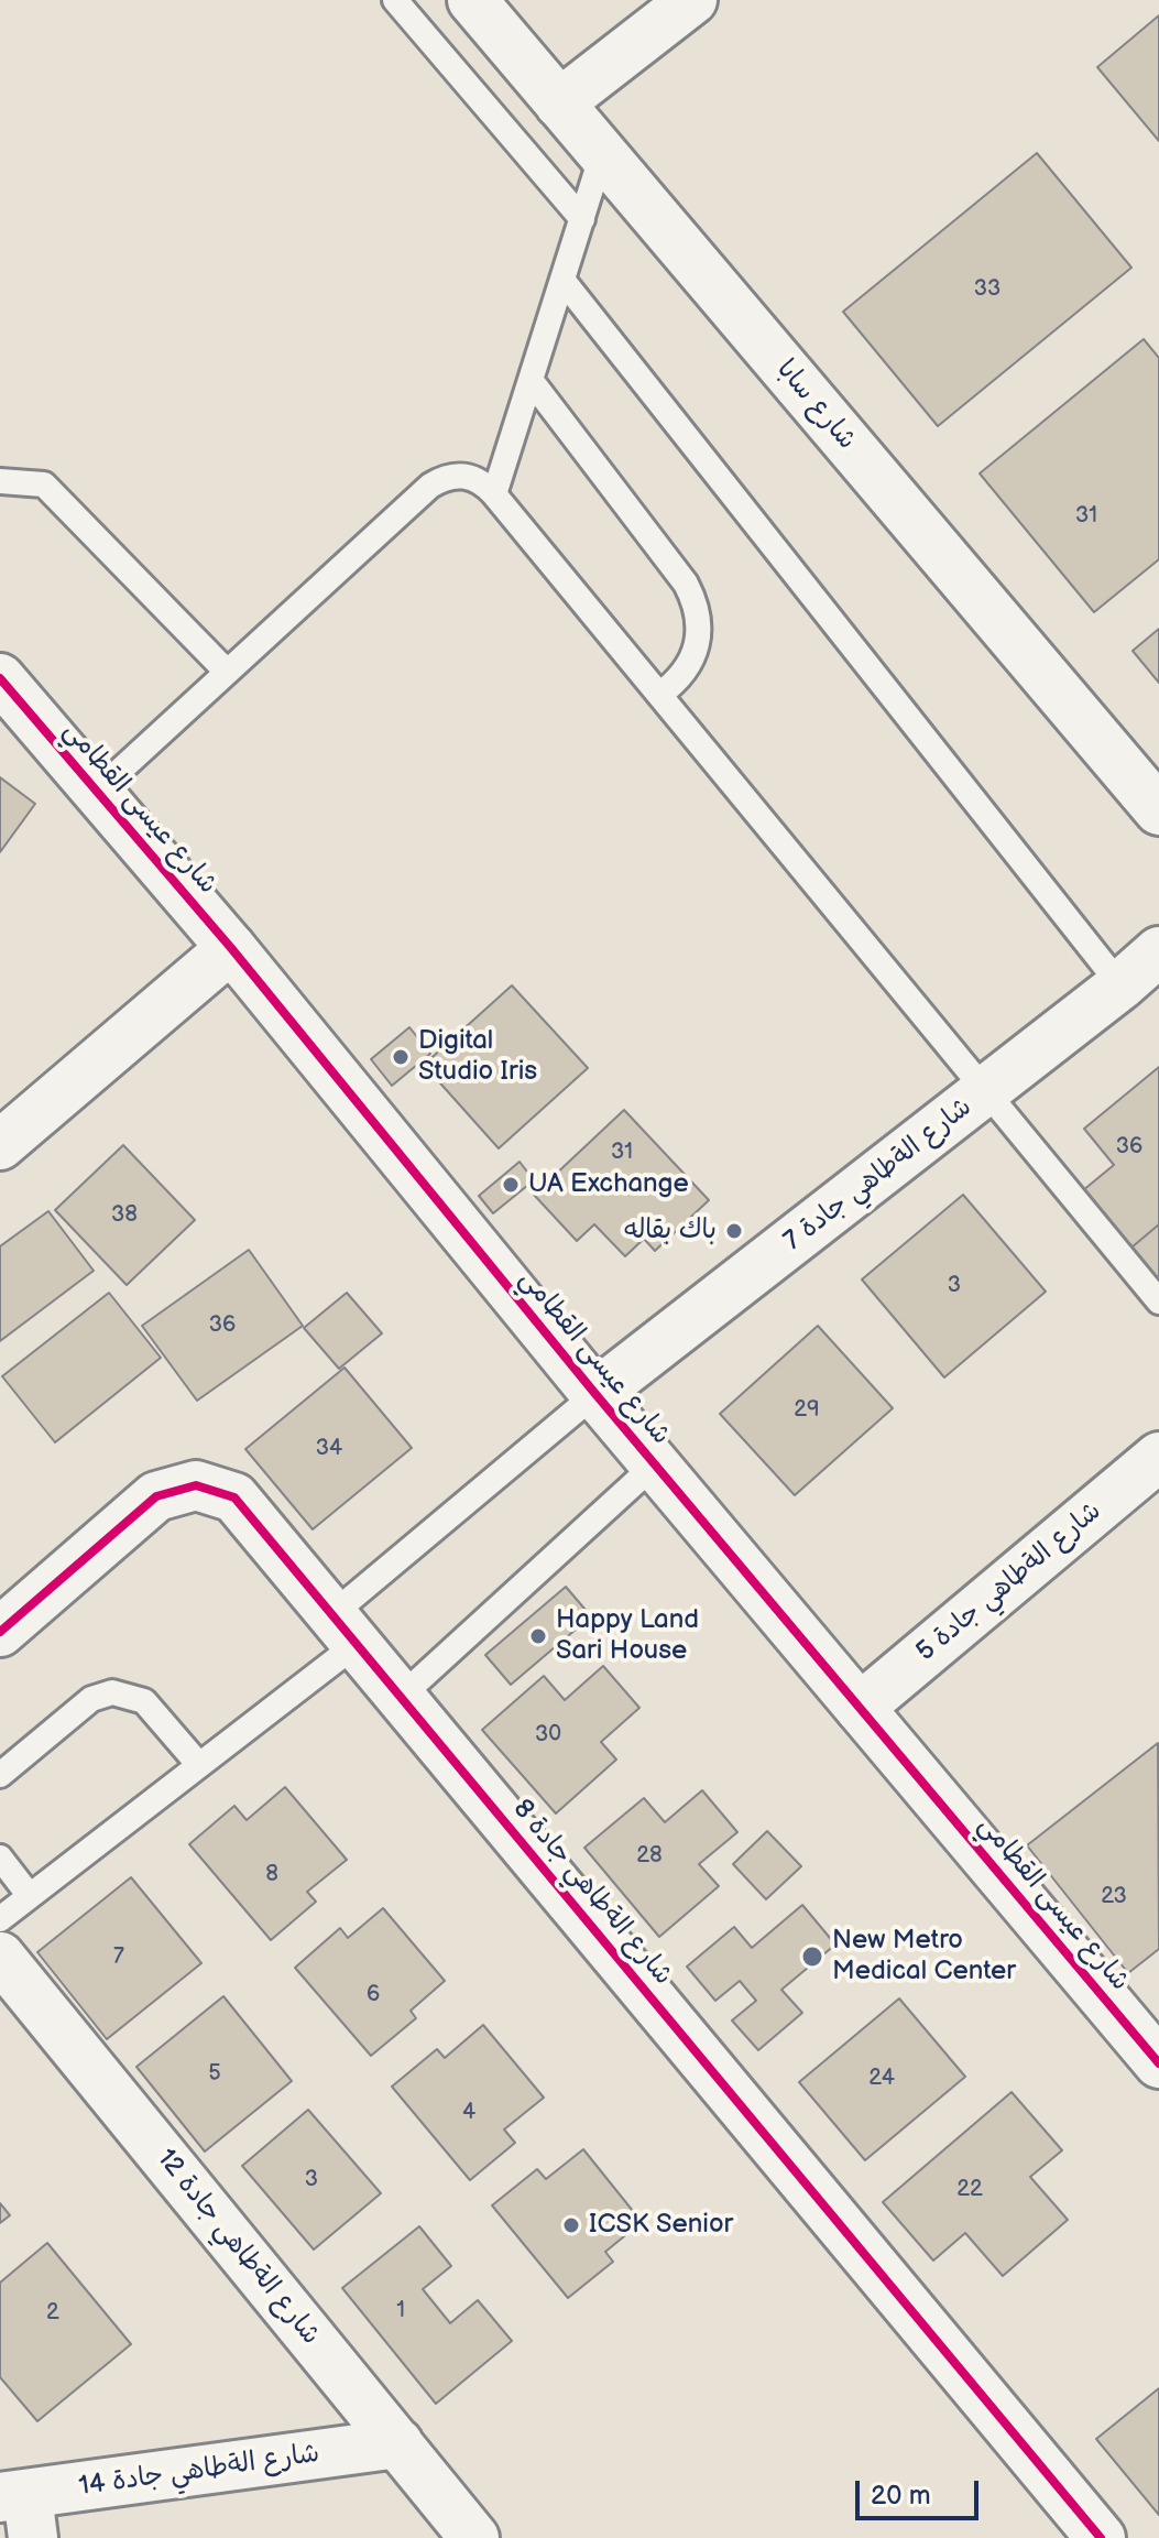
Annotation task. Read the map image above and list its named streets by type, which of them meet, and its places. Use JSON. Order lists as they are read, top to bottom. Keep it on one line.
{"streets":{"street":["شارع سابا","شارع عيسى القطامي","شارع الةطاهي جادة 7","شارع الةطاهي جادة 5","شارع الةطاهي جادة 8","شارع الةطاهي جادة 12","شارع الةطاهي جادة 14"]},"crossings":[["شارع عيسى القطامي","شارع الةطاهي جادة 7"],["شارع عيسى القطامي","شارع الةطاهي جادة 5"],["شارع الةطاهي جادة 12","شارع الةطاهي جادة 14"]],"places":["Digital Studio Iris","UA Exchange","باك بقاله","Happy Land Sari House","New Metro Medical Center","ICSK Senior"],"house_numbers":["33","31","36","31","38","3","36","29","34","30","28","8","23","7","6","5","24","4","3","22","1","2"],"scale_bar":"20 m"}
